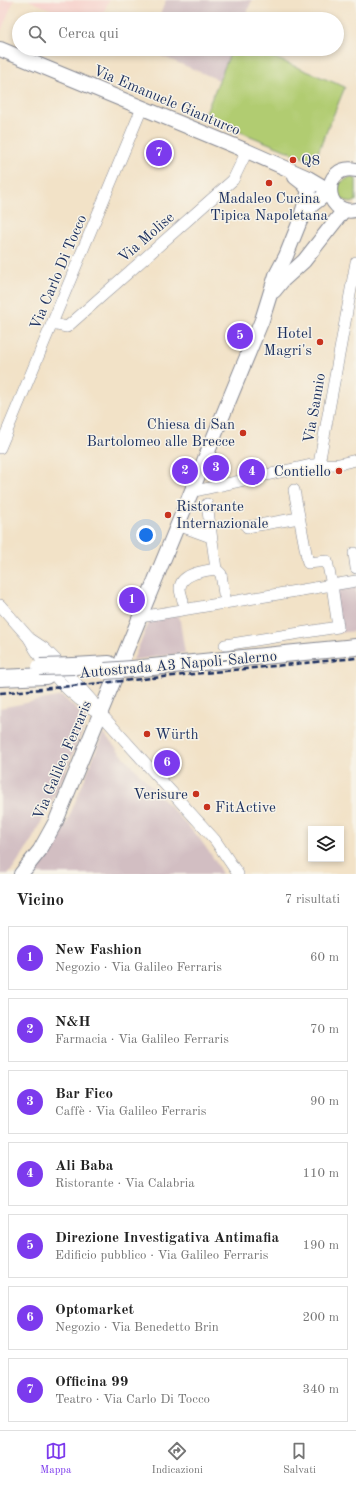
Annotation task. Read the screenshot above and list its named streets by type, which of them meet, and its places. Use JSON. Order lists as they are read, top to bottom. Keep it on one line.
{"streets":{"highway":["Autostrada A3 Napoli-Salerno"],"main road":["Via Emanuele Gianturco","Via Galileo Ferraris"],"street":["Via Molise","Via Carlo Di Tocco","Via Sannio"]},"crossings":[["Via Emanuele Gianturco","Via Molise"],["Via Emanuele Gianturco","Via Carlo Di Tocco"],["Via Emanuele Gianturco","Via Galileo Ferraris"],["Via Molise","Via Carlo Di Tocco"]],"places":["Q8","Madaleo Cucina Tipica Napoletana","Hotel Magri's","Chiesa di San Bartolomeo alle Brecce","Contiello","Ristorante Internazionale","Würth","Verisure","FitActive"],"page":{"search":"Cerca qui","pins":["7","5","3","2","4","1","6"],"heading":["Vicino","7 risultati"],"list":[{"mark":"1","name":"New Fashion","note":"Negozio · Via Galileo Ferraris","value":"60 m"},{"mark":"2","name":"N&H","note":"Farmacia · Via Galileo Ferraris","value":"70 m"},{"mark":"3","name":"Bar Fico","note":"Caffè · Via Galileo Ferraris","value":"90 m"},{"mark":"4","name":"Ali Baba","note":"Ristorante · Via Calabria","value":"110 m"},{"mark":"5","name":"Direzione Investigativa Antimafia","note":"Edificio pubblico · Via Galileo Ferraris","value":"190 m"},{"mark":"6","name":"Optomarket","note":"Negozio · Via Benedetto Brin","value":"200 m"},{"mark":"7","name":"Officina 99","note":"Teatro · Via Carlo Di Tocco","value":"340 m"}],"nav":["Mappa","Indicazioni","Salvati"]}}
